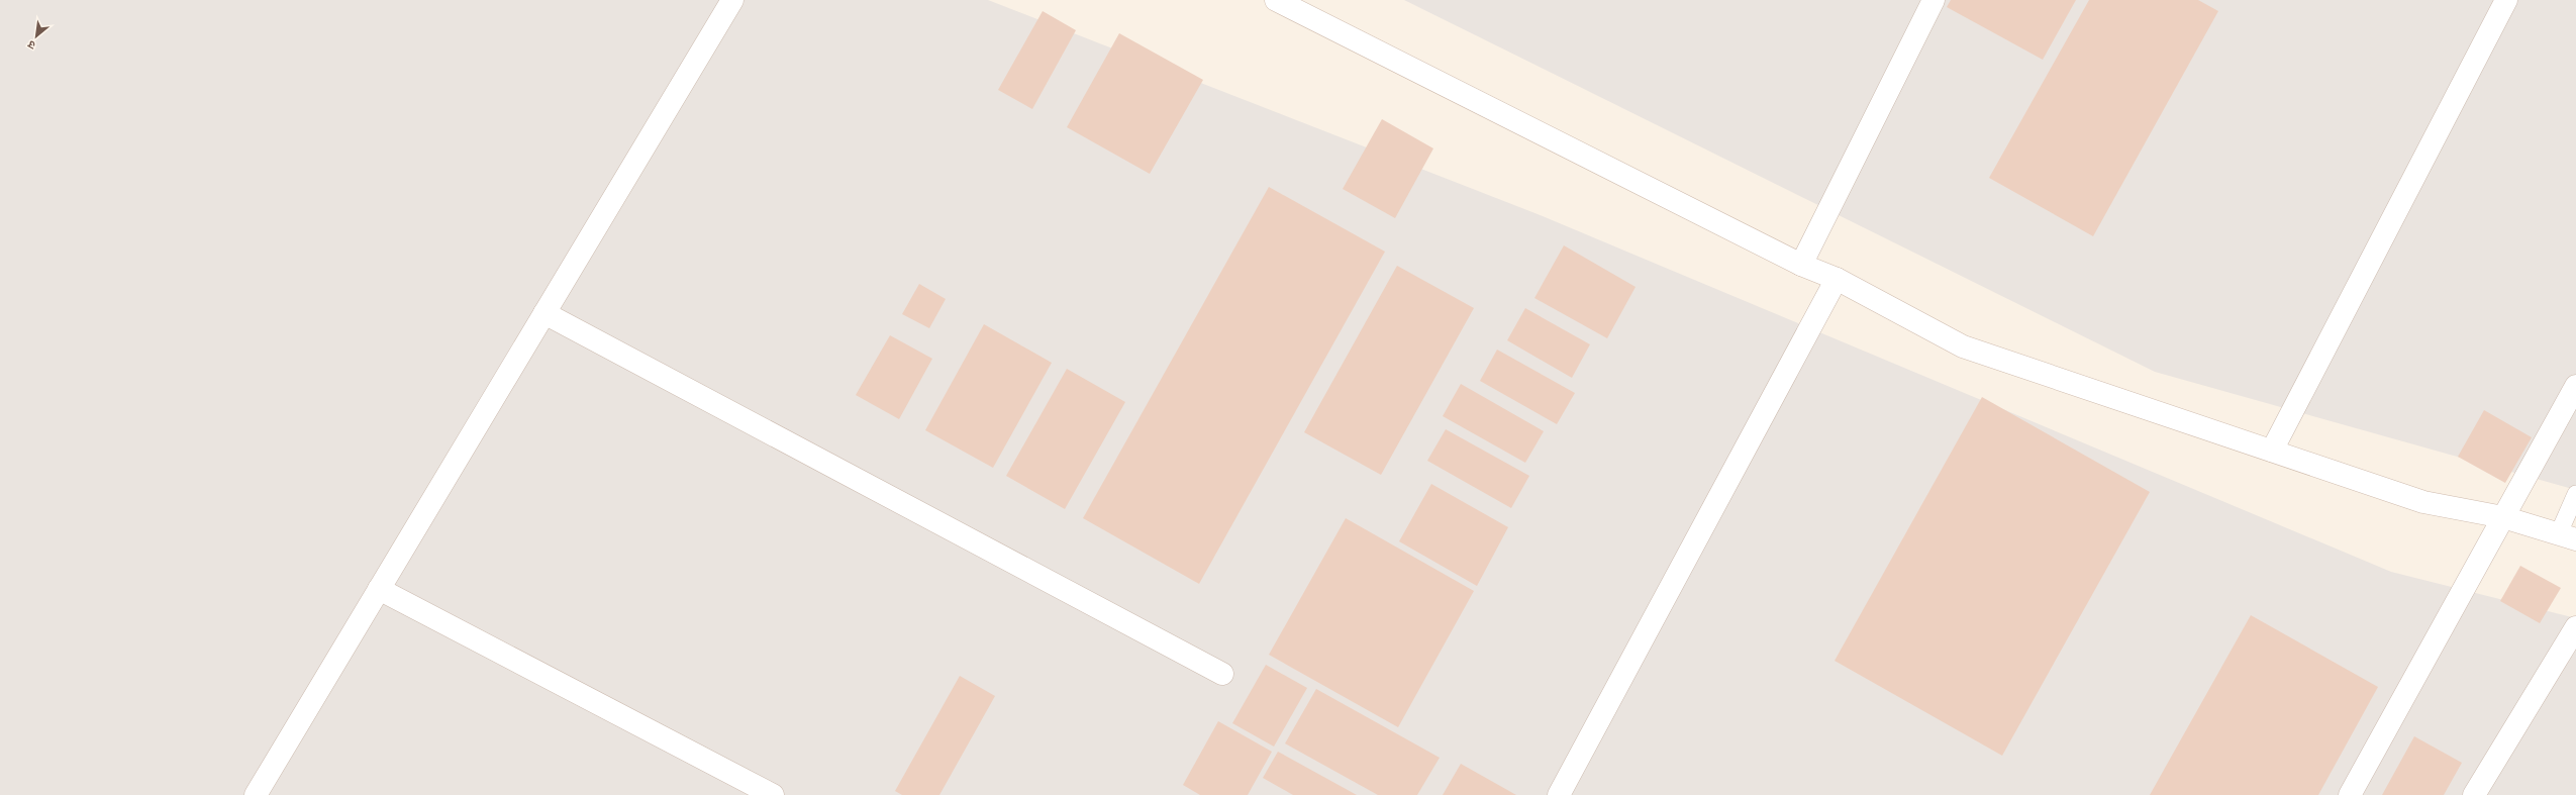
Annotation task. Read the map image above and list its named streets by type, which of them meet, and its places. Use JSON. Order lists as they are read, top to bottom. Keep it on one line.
{"north":"bottom left"}
